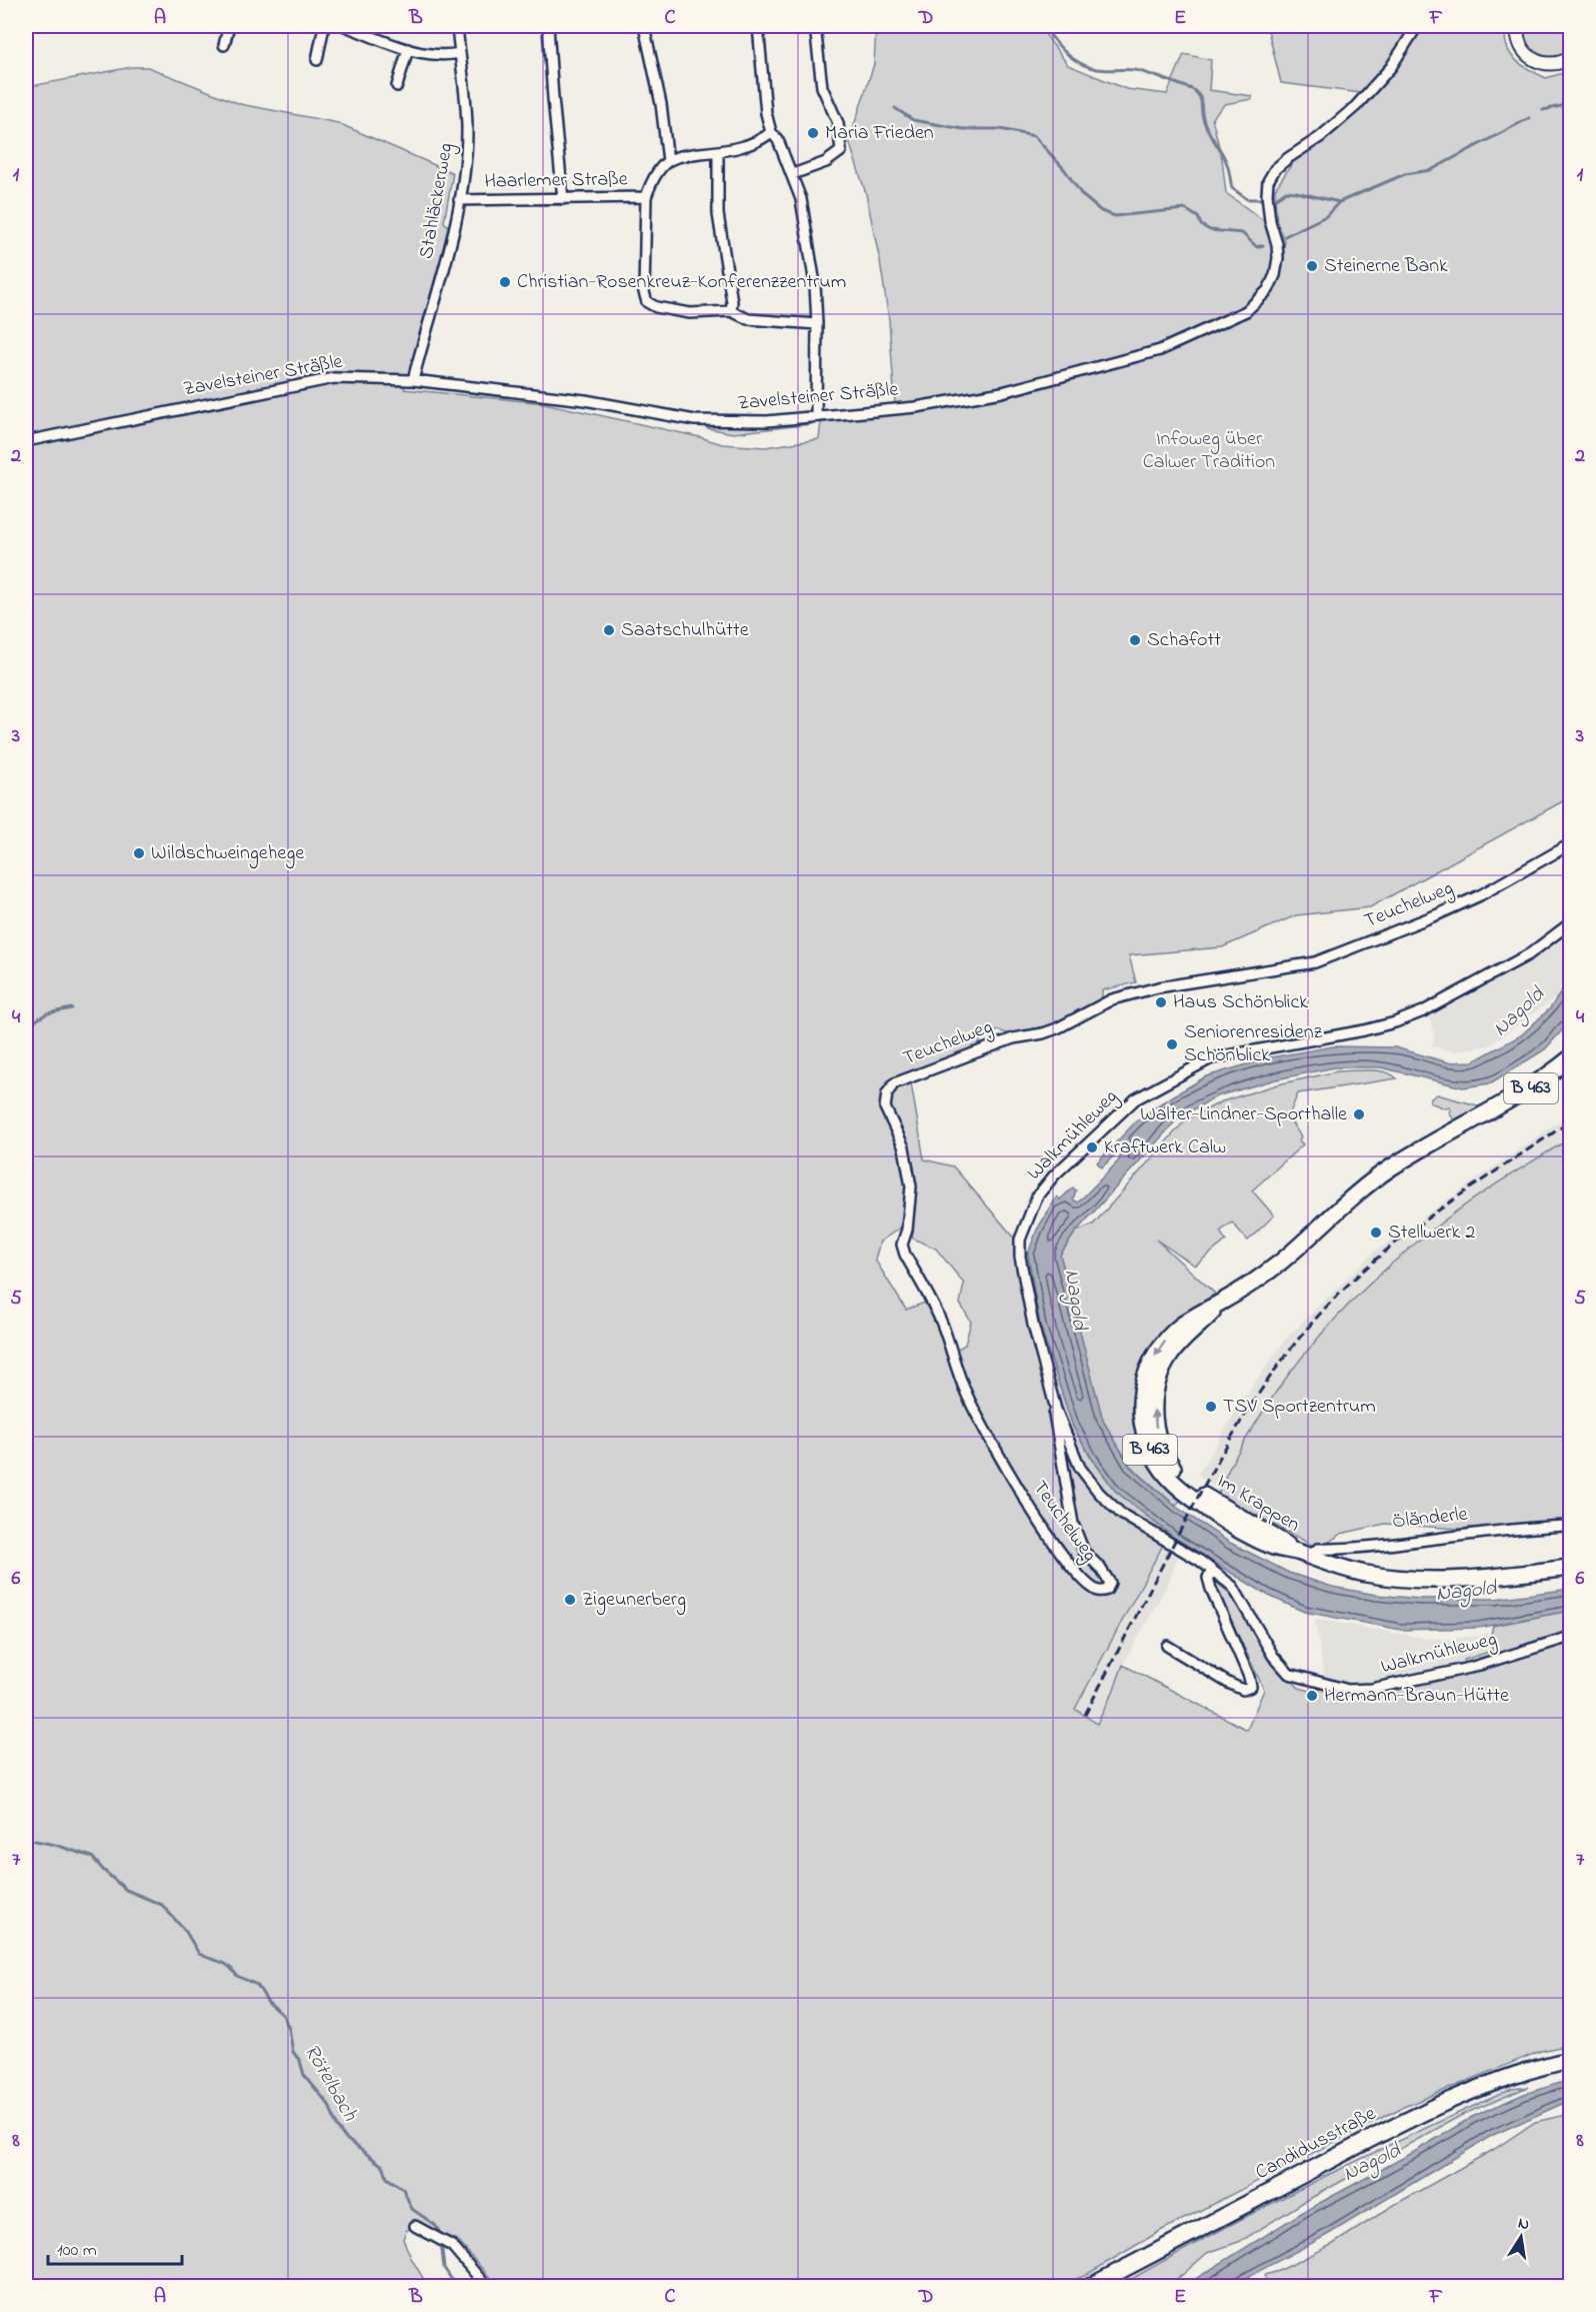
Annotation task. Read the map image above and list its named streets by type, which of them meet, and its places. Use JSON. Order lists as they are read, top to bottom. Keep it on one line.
{"streets":{"main road":["B 463","Im Krappen","Candidusstraße"],"street":["Haarlemer Straße","Stahläckerweg","Zavelsteiner Sträßle","Teuchelweg","Walkmühleweg","Öländerle"]},"crossings":[["Haarlemer Straße","Stahläckerweg"],["Stahläckerweg","Zavelsteiner Sträßle"],["Teuchelweg","Walkmühleweg"],["Im Krappen","Öländerle"]],"water":["Nagold","Rötelbach"],"parks":["Infoweg über Calwer Tradition"],"places":["Maria Frieden","Steinerne Bank","Christian-Rosenkreuz-Konferenzzentrum","Saatschulhütte","Schafott","Wildschweingehege","Haus Schönblick","Seniorenresidenz Schönblick","Walter-Lindner-Sporthalle","Kraftwerk Calw","Stellwerk 2","TSV Sportzentrum","Zigeunerberg","Hermann-Braun-Hütte"],"scale_bar":"100 m","north":"top","grid":{"columns":["A","B","C","D","E","F"],"rows":["1","2","3","4","5","6","7","8"]}}
